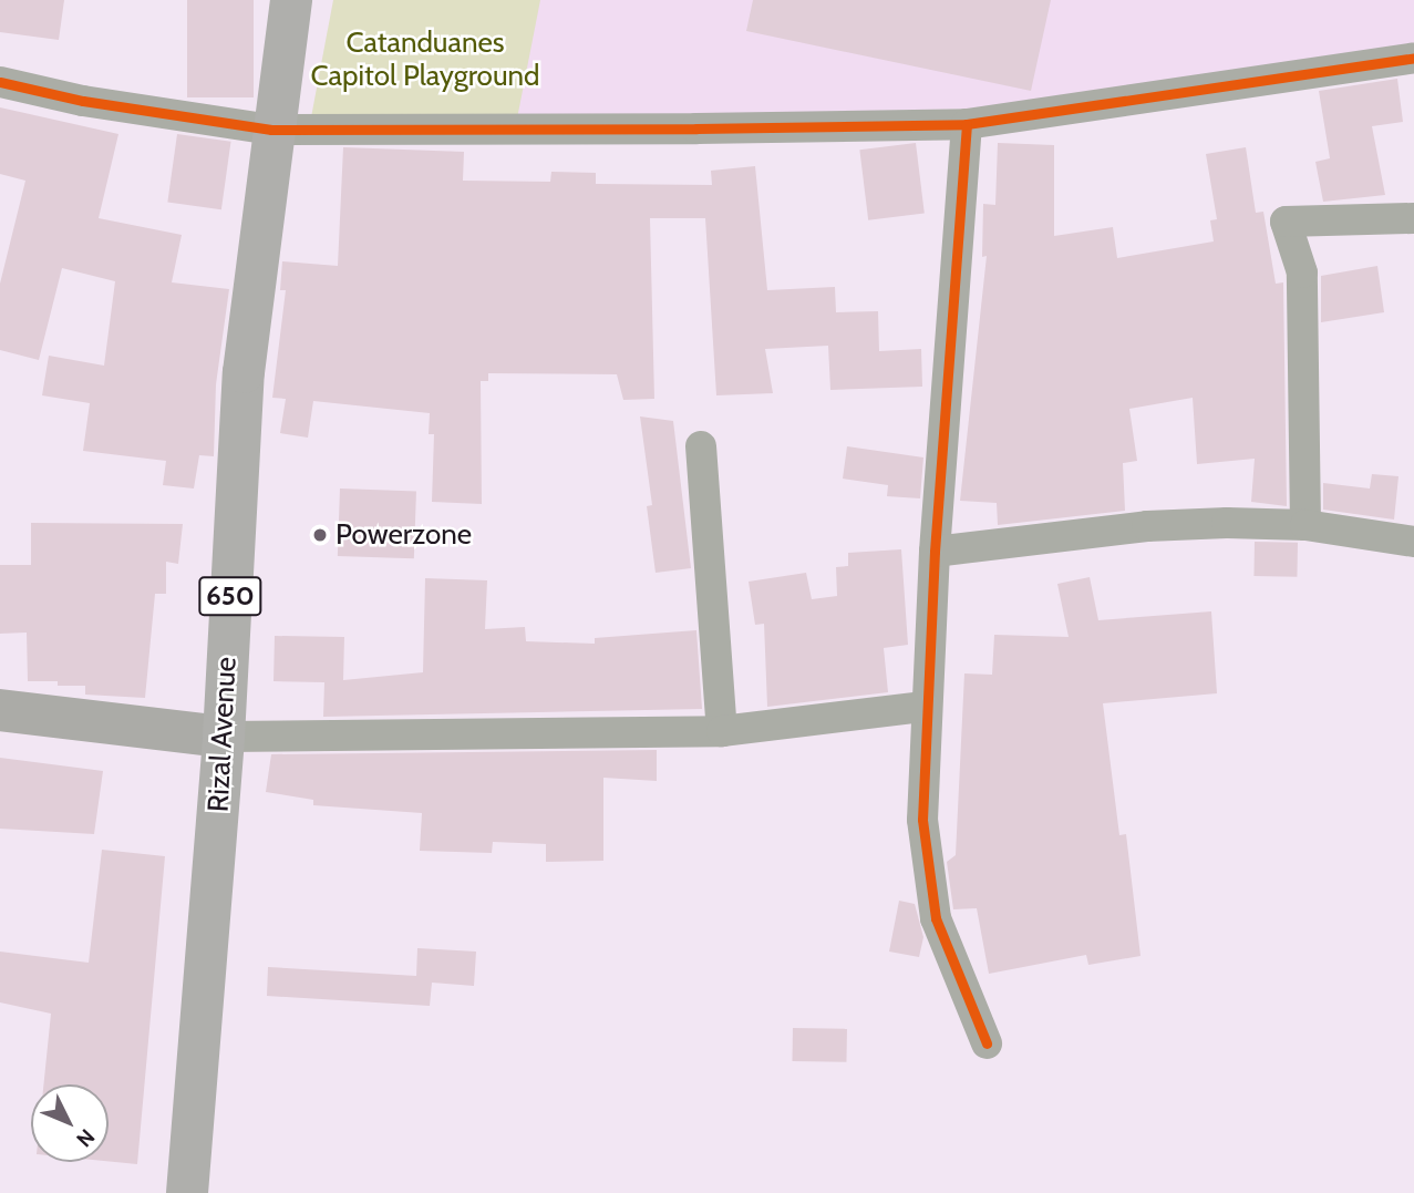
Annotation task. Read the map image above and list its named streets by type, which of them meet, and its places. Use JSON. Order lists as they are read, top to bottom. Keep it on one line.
{"streets":{"main road":["650","Rizal Avenue"]},"parks":["Catanduanes Capitol Playground"],"places":["Powerzone"],"north":"bottom right"}
